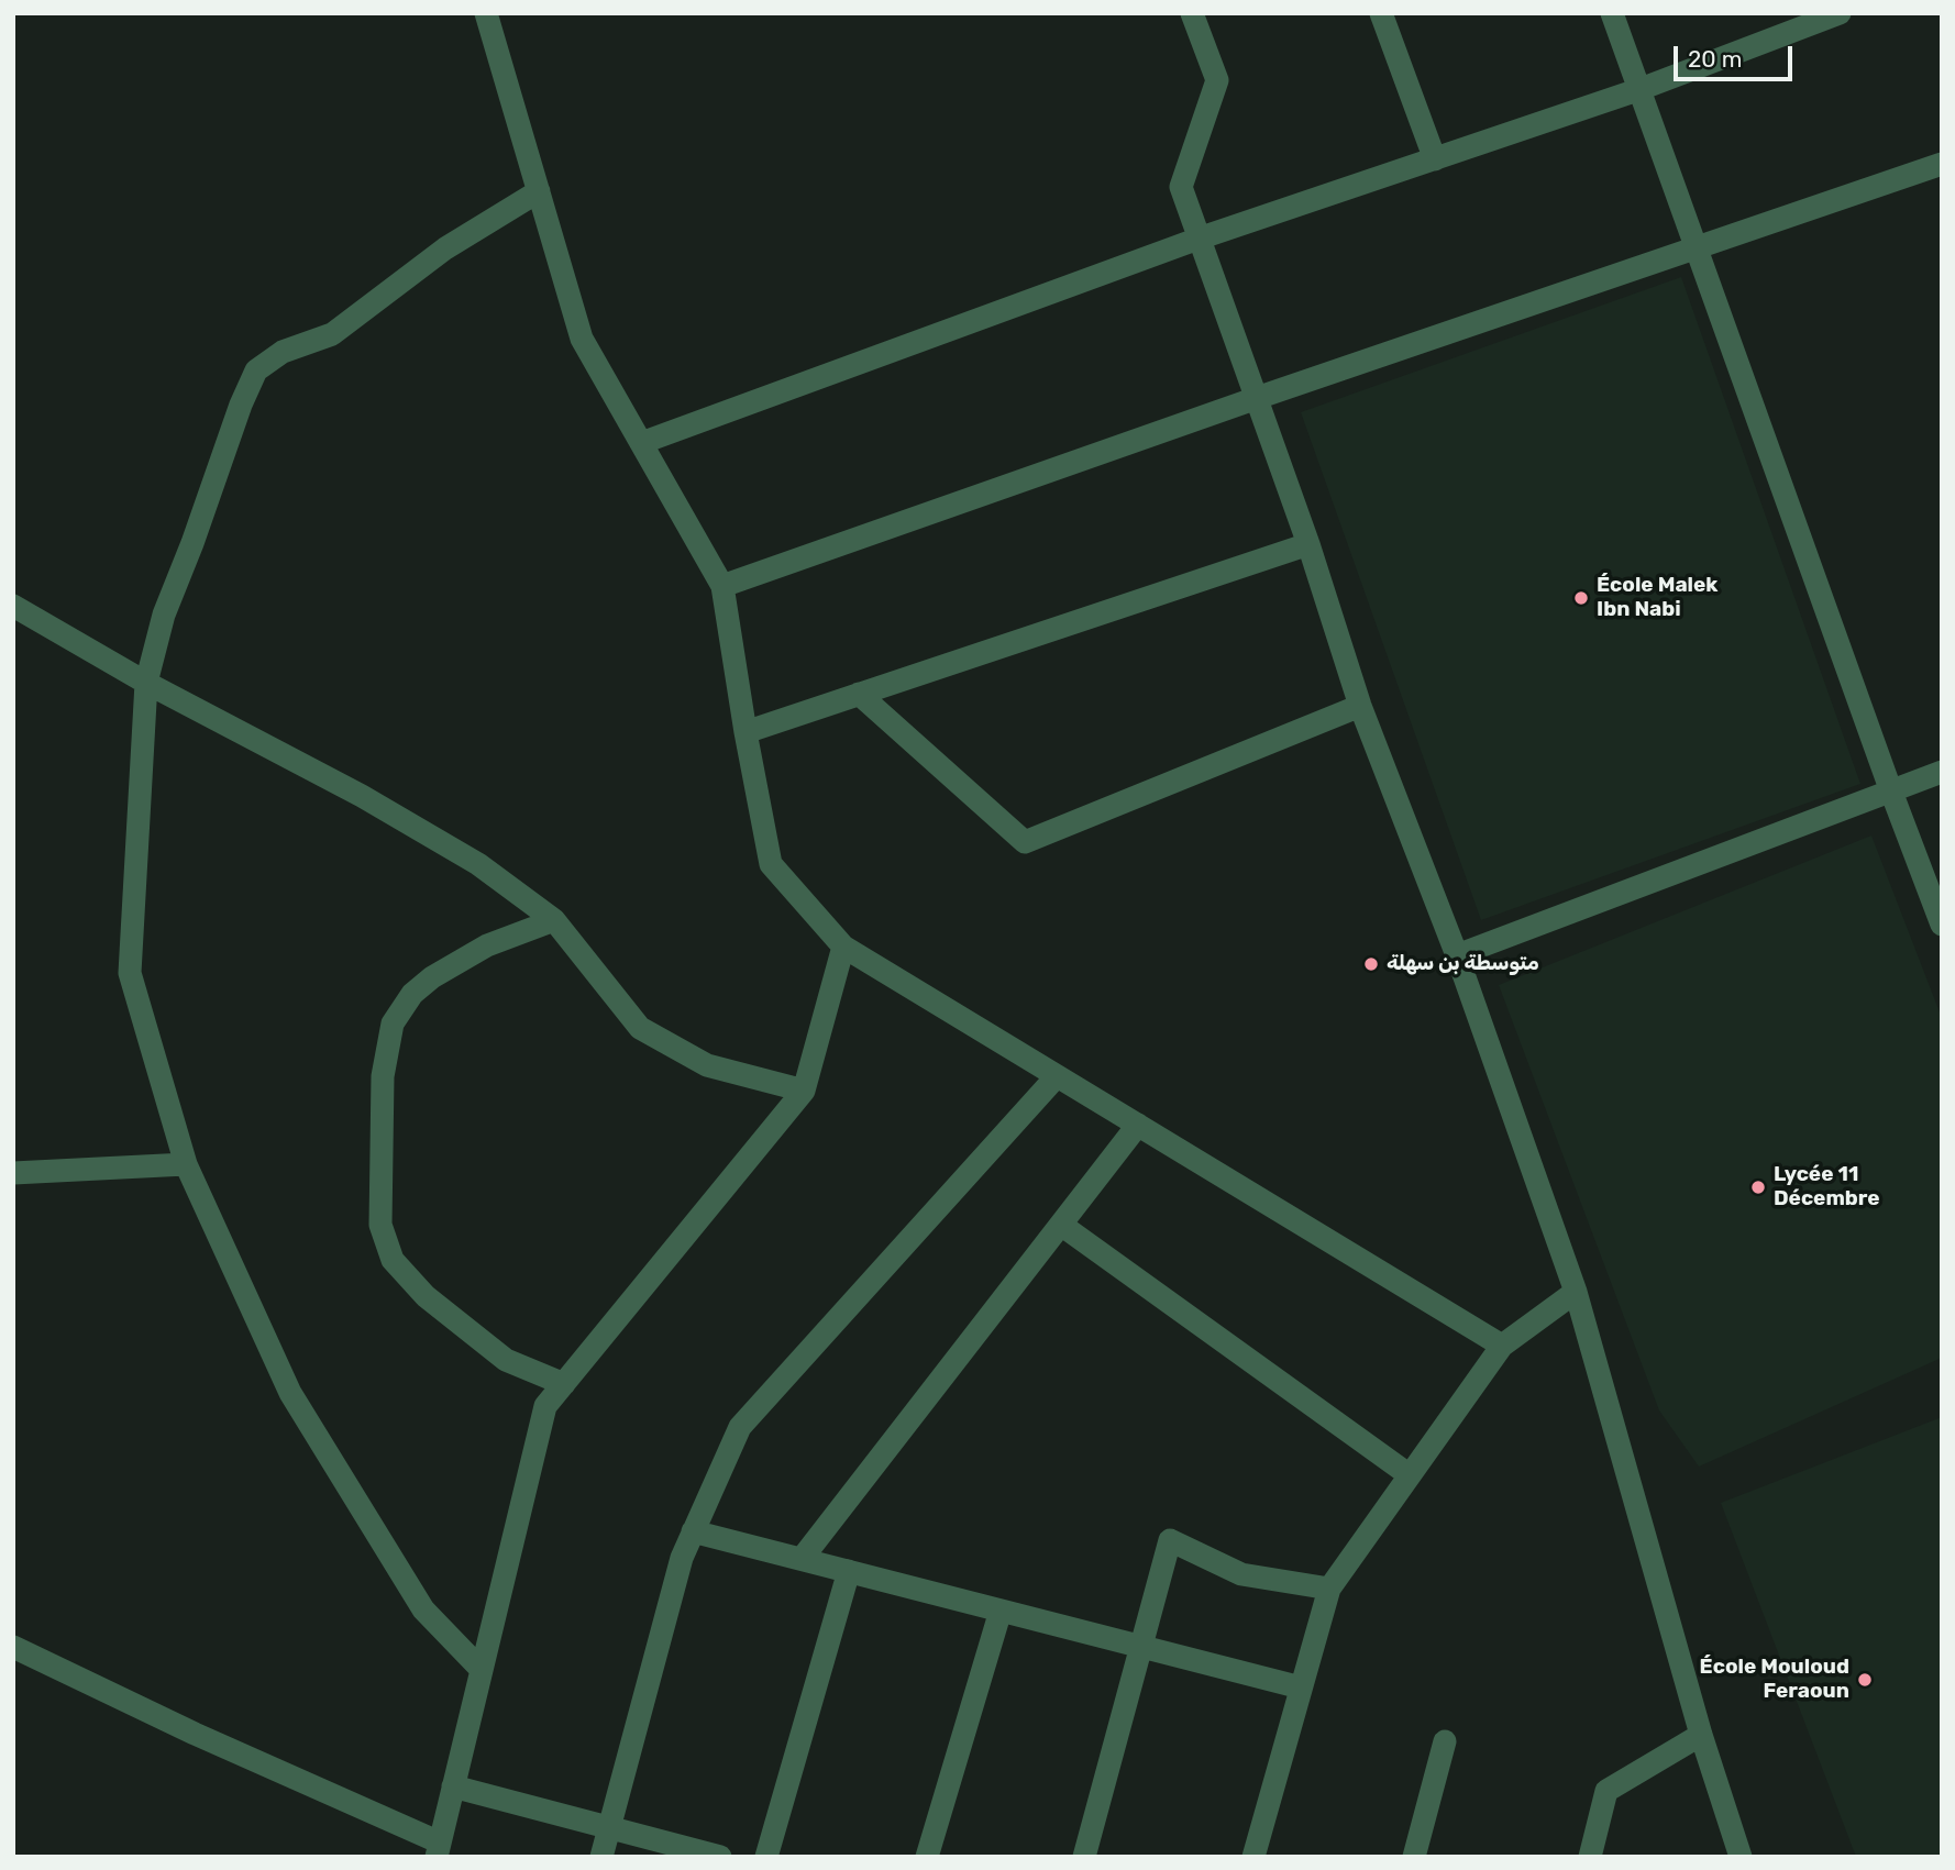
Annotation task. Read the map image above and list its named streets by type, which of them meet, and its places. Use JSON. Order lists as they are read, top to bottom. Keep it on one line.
{"places":["École Malek Ibn Nabi","متوسطة بن سهلة","Lycée 11 Décembre","École Mouloud Feraoun"],"scale_bar":"20 m"}
